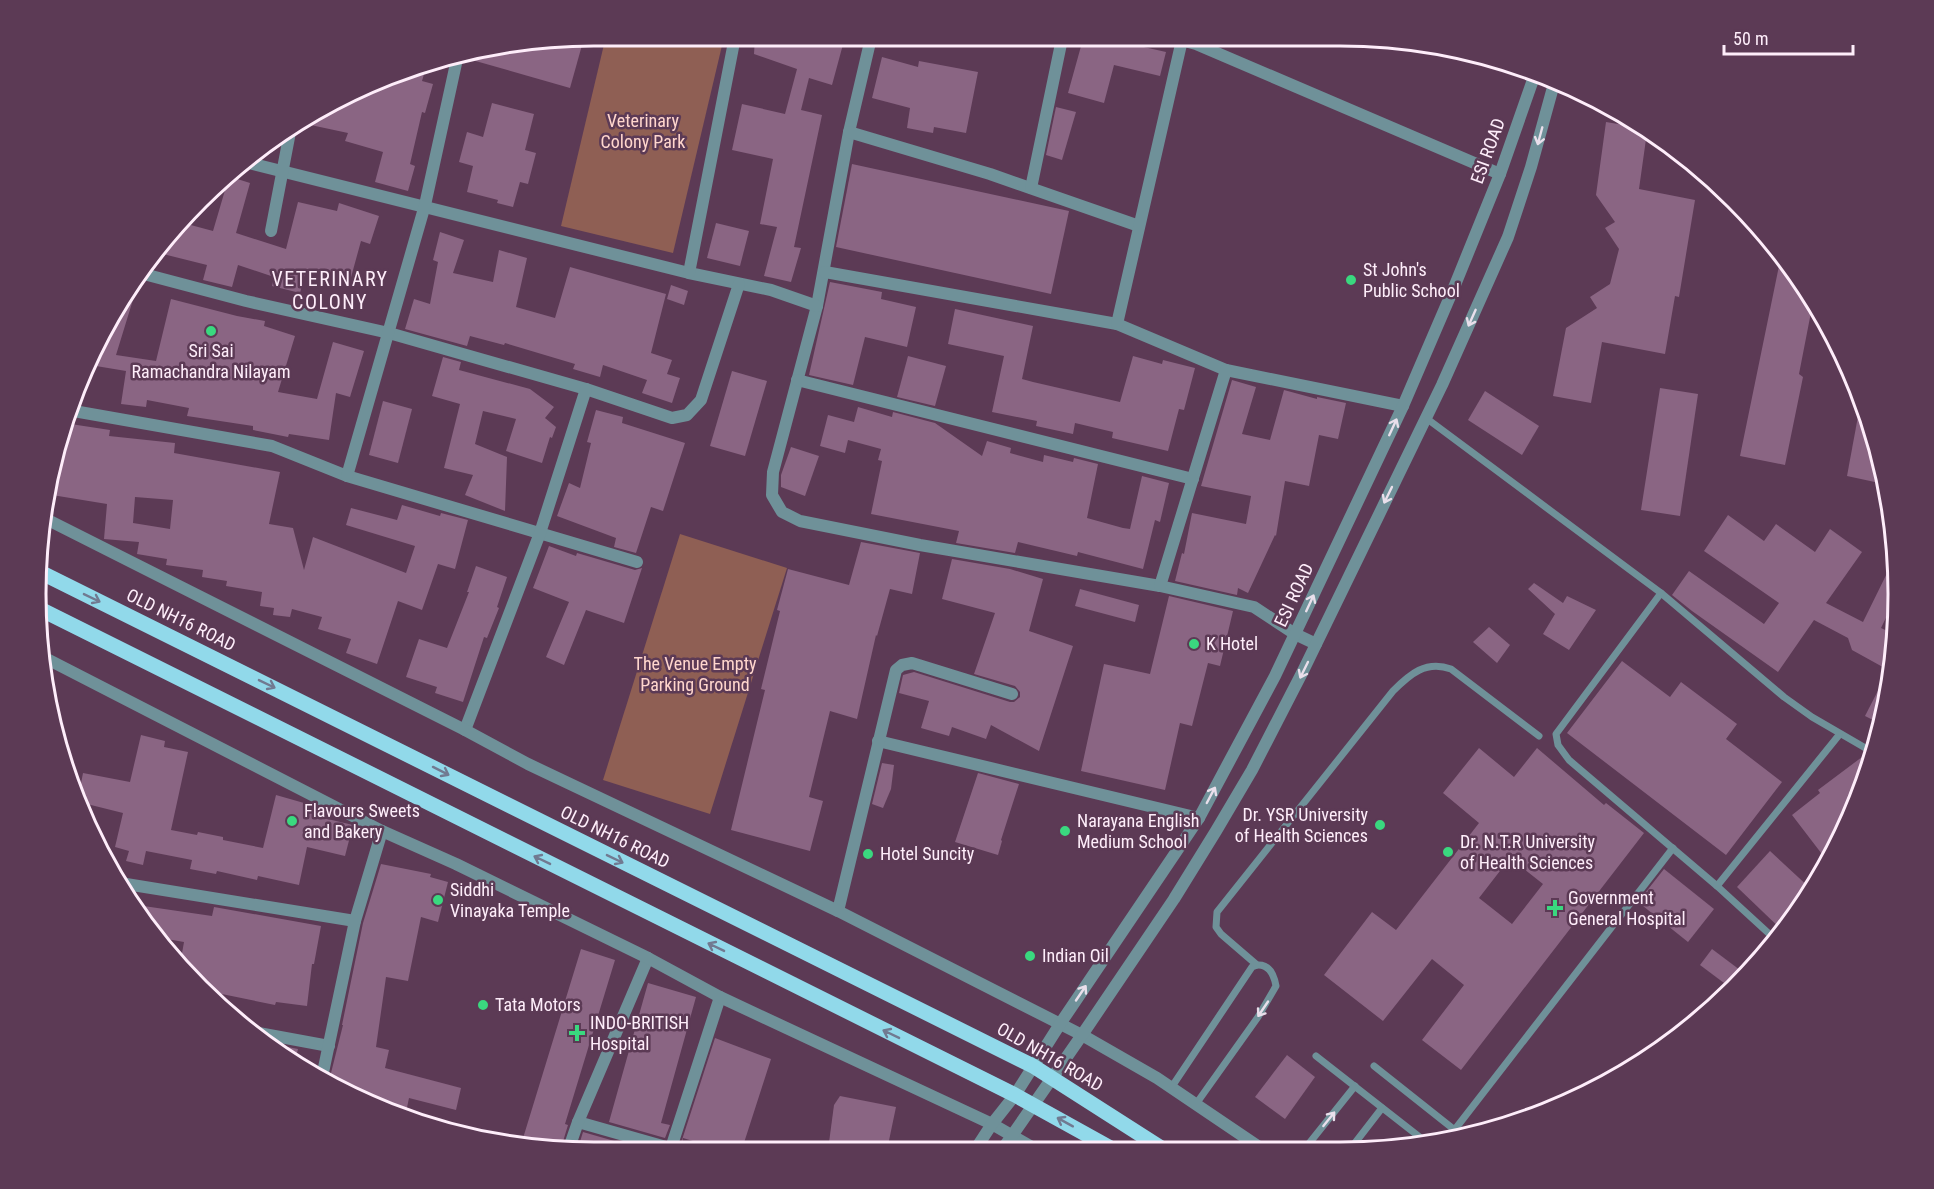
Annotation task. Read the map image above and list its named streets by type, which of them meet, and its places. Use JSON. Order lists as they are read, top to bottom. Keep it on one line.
{"streets":{"main road":["OLD NH16 ROAD"],"street":["ESI ROAD"]},"crossings":[["ESI ROAD","OLD NH16 ROAD"]],"districts":["VETERINARY COLONY"],"parks":["Veterinary Colony Park","The Venue Empty Parking Ground"],"places":{"other":["St John's Public School","Sri Sai Ramachandra Nilayam","K Hotel","Flavours Sweets and Bakery","Dr. YSR University of Health Sciences","Narayana English Medium School","Dr. N.T.R University of Health Sciences","Hotel Suncity","Siddhi Vinayaka Temple","Indian Oil","Tata Motors"],"health":["Government General Hospital","INDO-BRITISH Hospital"]},"scale_bar":"50 m"}
